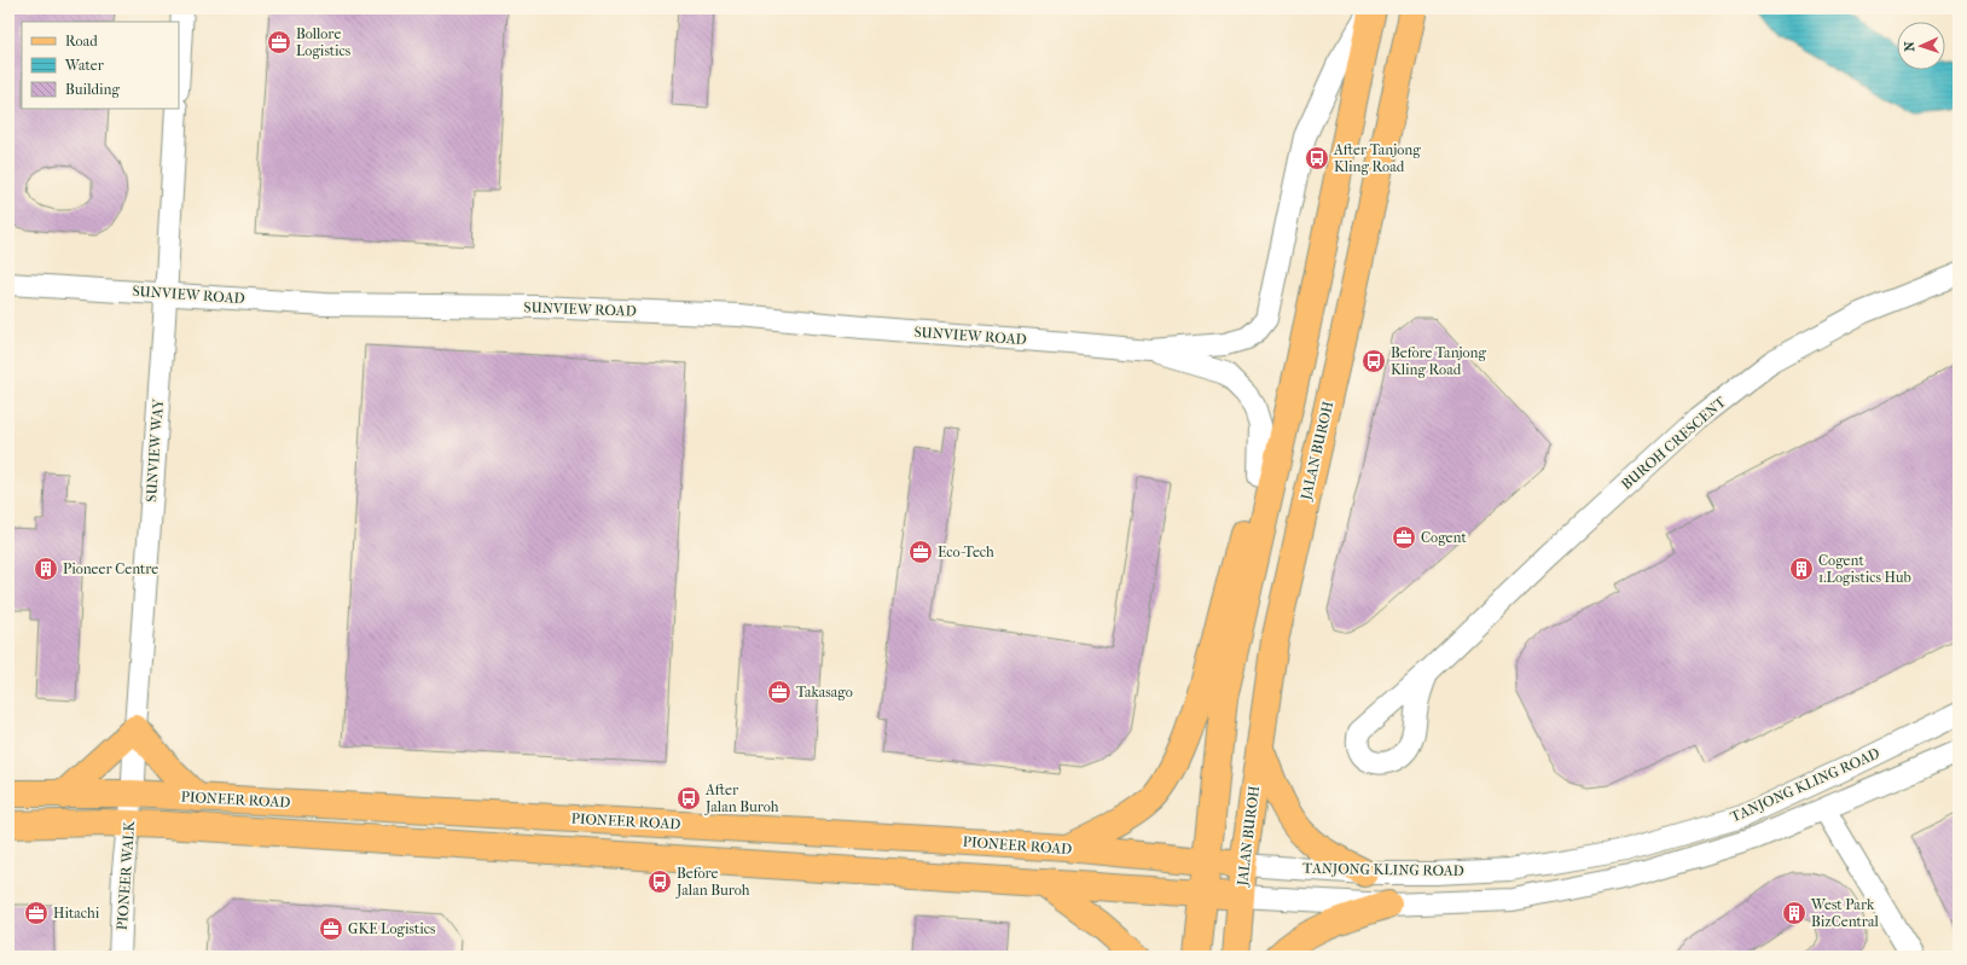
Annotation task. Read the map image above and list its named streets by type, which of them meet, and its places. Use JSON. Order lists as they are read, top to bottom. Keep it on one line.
{"streets":{"main road":["JALAN BUROH","PIONEER ROAD"],"street":["SUNVIEW ROAD","BUROH CRESCENT","SUNVIEW WAY","TANJONG KLING ROAD","PIONEER WALK"]},"crossings":[["SUNVIEW ROAD","SUNVIEW WAY"],["SUNVIEW WAY","PIONEER ROAD"],["SUNVIEW WAY","PIONEER WALK"],["JALAN BUROH","TANJONG KLING ROAD"],["JALAN BUROH","PIONEER ROAD"],["TANJONG KLING ROAD","PIONEER ROAD"],["PIONEER ROAD","PIONEER WALK"]],"places":{"office":["Bollore Logistics","Cogent","Eco-Tech","Takasago","Hitachi","GKE Logistics"],"bus stop":["After Tanjong Kling Road","Before Tanjong Kling Road","After Jalan Buroh","Before Jalan Buroh"],"building":["Pioneer Centre","Cogent 1.Logistics Hub","West Park BizCentral"]},"legend":["Road","Water","Building"],"north":"left"}
